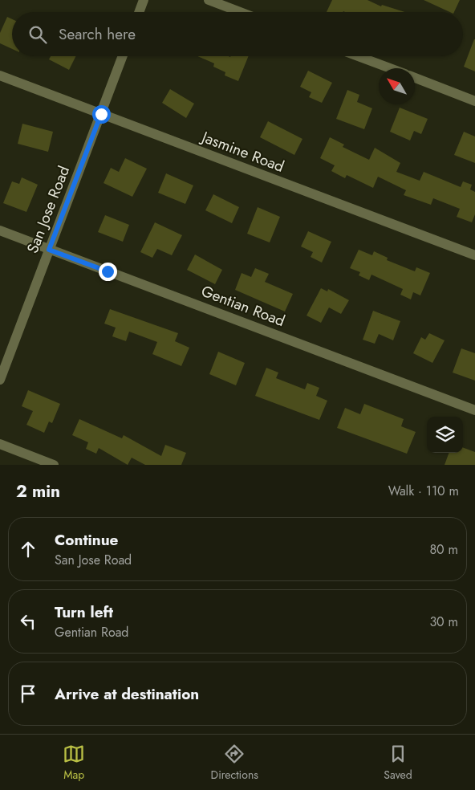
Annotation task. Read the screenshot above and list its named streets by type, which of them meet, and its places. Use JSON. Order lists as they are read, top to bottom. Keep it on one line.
{"streets":{"street":["Jasmine Road","San Jose Road","Gentian Road"]},"crossings":[["Jasmine Road","San Jose Road"],["San Jose Road","Gentian Road"]],"north":"top left","page":{"search":"Search here","heading":["2 min","Walk · 110 m"],"list":[["Continue","San Jose Road","80 m"],["Turn left","Gentian Road","30 m"],"Arrive at destination"],"nav":["Map","Directions","Saved"]}}
